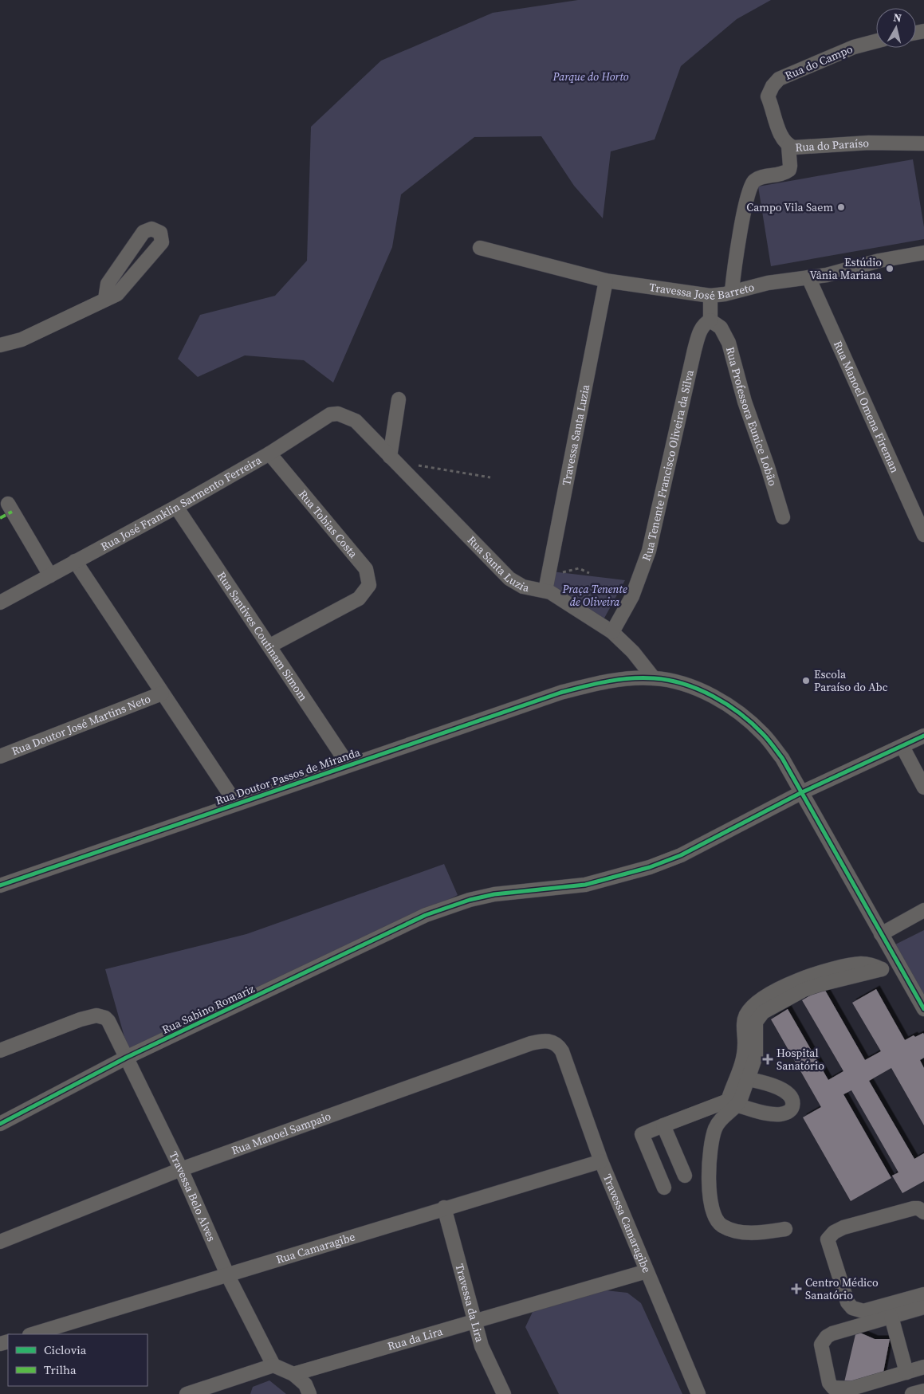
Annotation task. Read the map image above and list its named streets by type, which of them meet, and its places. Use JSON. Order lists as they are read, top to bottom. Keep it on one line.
{"streets":{"street":["Rua do Campo","Rua do Paraíso","Travessa José Barreto","Rua Manoel Omena Fireman","Rua Professora Eunice Lobão","Travessa Santa Luzia","Rua Tenente Francisco Oliveira da Silva","Rua José Franklin Sarmento Ferreira","Rua Tobias Costa","Rua Santa Luzia","Rua Santives Coutinam Simom","Rua Doutor José Martins Neto","Rua Doutor Passos de Miranda","Rua Sabino Romariz","Rua Manoel Sampaio","Travessa Belo Alves","Travessa Camaragibe","Rua Camaragibe","Travessa da Lira","Rua da Lira"]},"crossings":[["Rua do Campo","Rua do Paraíso"],["Travessa José Barreto","Rua Manoel Omena Fireman"],["Travessa José Barreto","Travessa Santa Luzia"],["Rua Professora Eunice Lobão","Rua Tenente Francisco Oliveira da Silva"],["Travessa Santa Luzia","Rua Santa Luzia"],["Rua Tenente Francisco Oliveira da Silva","Rua Santa Luzia"],["Rua José Franklin Sarmento Ferreira","Rua Tobias Costa"],["Rua José Franklin Sarmento Ferreira","Rua Santa Luzia"],["Rua José Franklin Sarmento Ferreira","Rua Santives Coutinam Simom"],["Rua Tobias Costa","Rua Santives Coutinam Simom"],["Rua Santa Luzia","Rua Doutor Passos de Miranda"],["Rua Santives Coutinam Simom","Rua Doutor Passos de Miranda"],["Rua Doutor Passos de Miranda","Rua Sabino Romariz"],["Rua Sabino Romariz","Travessa Belo Alves"],["Rua Manoel Sampaio","Travessa Belo Alves"],["Rua Manoel Sampaio","Travessa Camaragibe"],["Travessa Belo Alves","Rua Camaragibe"],["Travessa Camaragibe","Rua Camaragibe"],["Travessa Camaragibe","Rua da Lira"],["Rua Camaragibe","Travessa da Lira"],["Travessa da Lira","Rua da Lira"]],"parks":["Parque do Horto","Praça Tenente de Oliveira"],"places":{"other":["Campo Vila Saem","Estúdio Vânia Mariana","Escola Paraíso do Abc"],"health":["Hospital Sanatório","Centro Médico Sanatório"]},"legend":["Ciclovia","Trilha"],"north":"top"}
